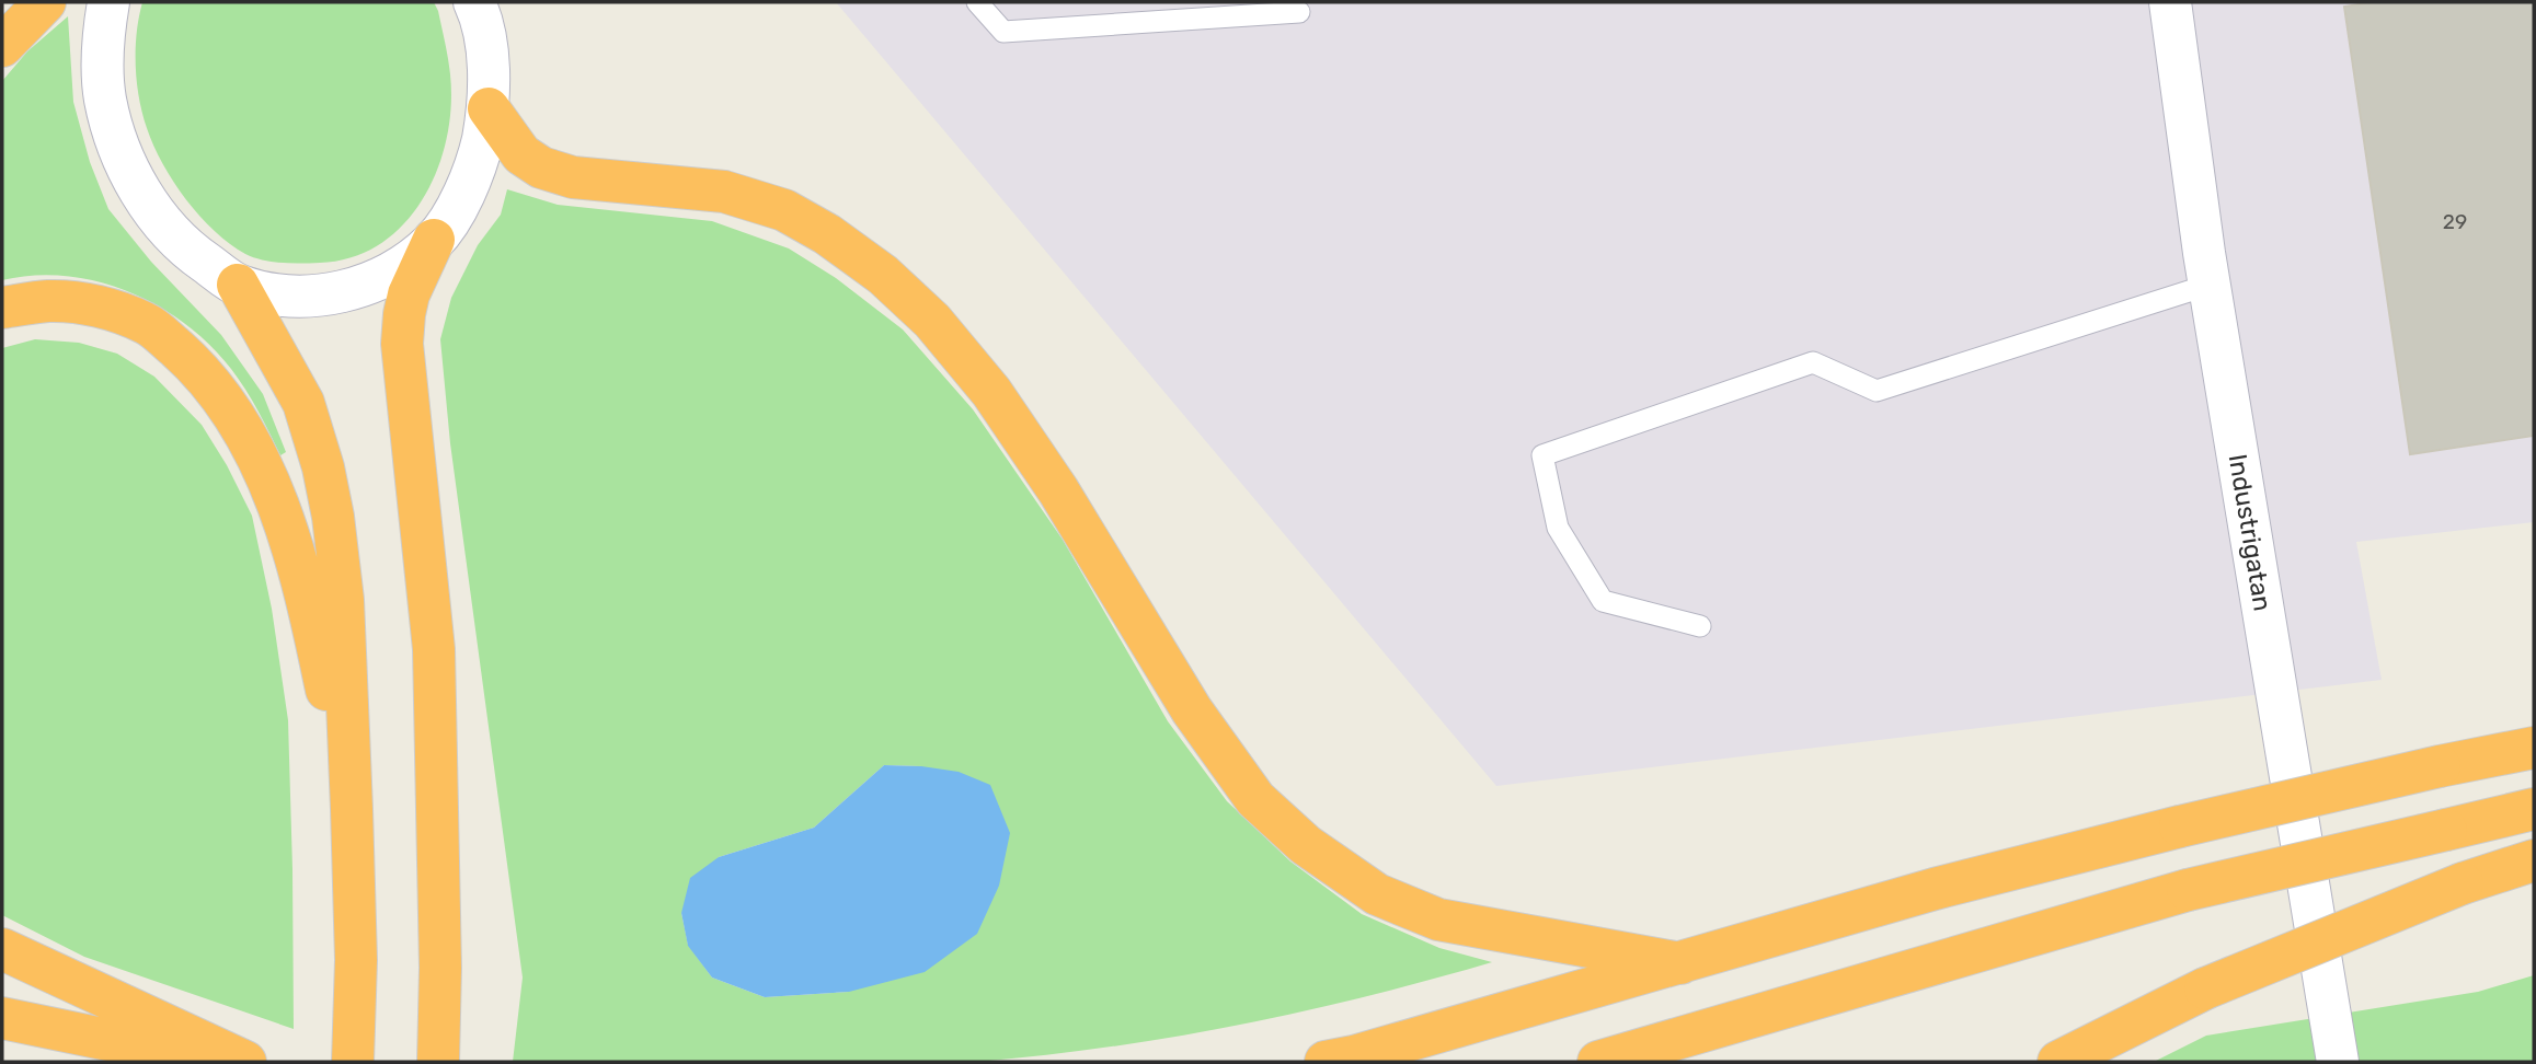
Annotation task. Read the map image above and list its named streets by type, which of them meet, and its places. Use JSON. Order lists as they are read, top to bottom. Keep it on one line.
{"streets":{"street":["Industrigatan"]},"house_numbers":["29"]}
